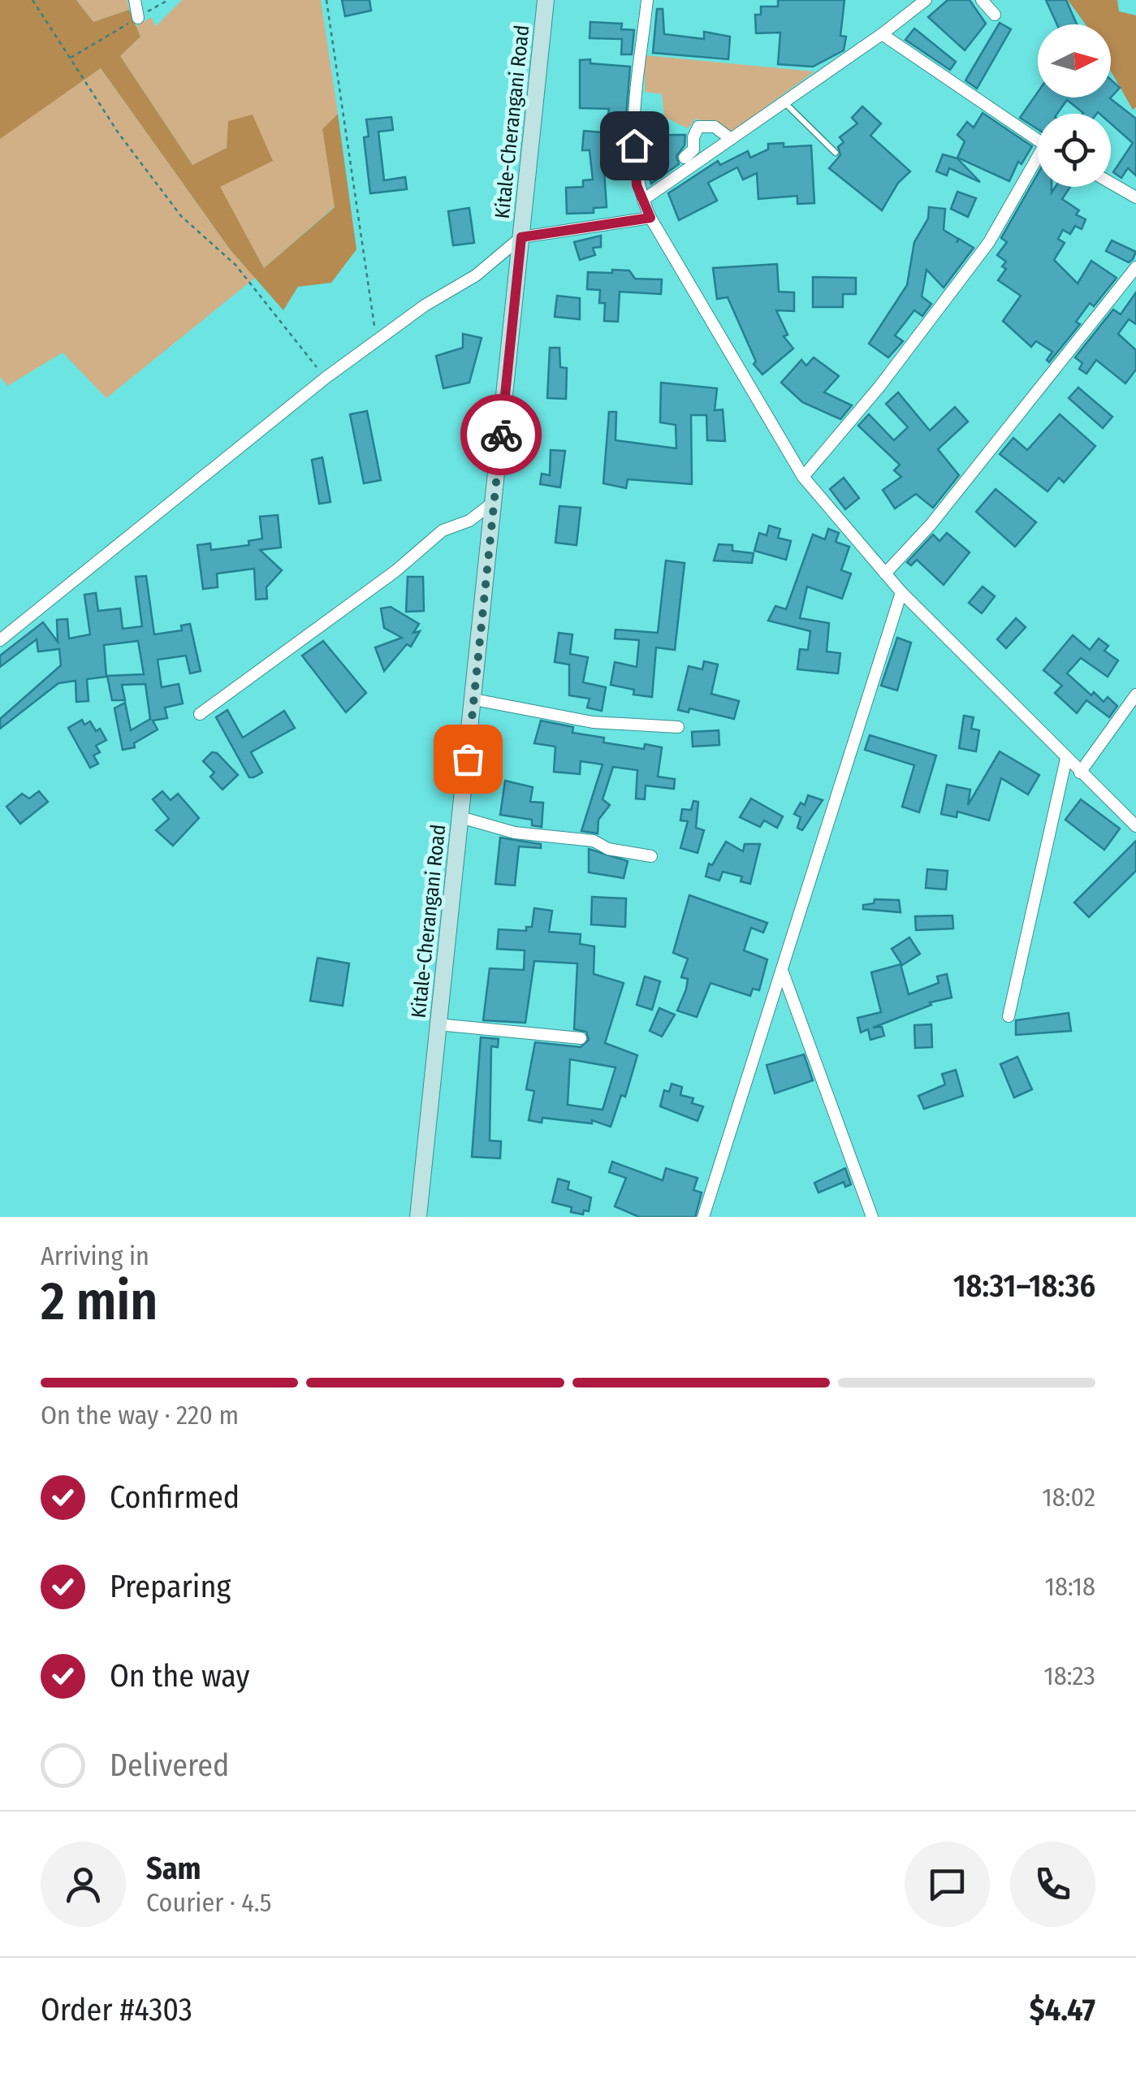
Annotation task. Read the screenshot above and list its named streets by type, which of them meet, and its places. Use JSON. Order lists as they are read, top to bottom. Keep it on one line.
{"streets":{"main road":["Kitale-Cherangani Road"]},"north":"right","page":{"heading":["2 min","Arriving in","18:31–18:36"],"panel":["Sam","Courier · 4.5","Order #4303","$4.47"],"bar":"On the way · 220 m","list":[["Confirmed","18:02"],["Preparing","18:18"],["On the way","18:23"],"Delivered"]}}
